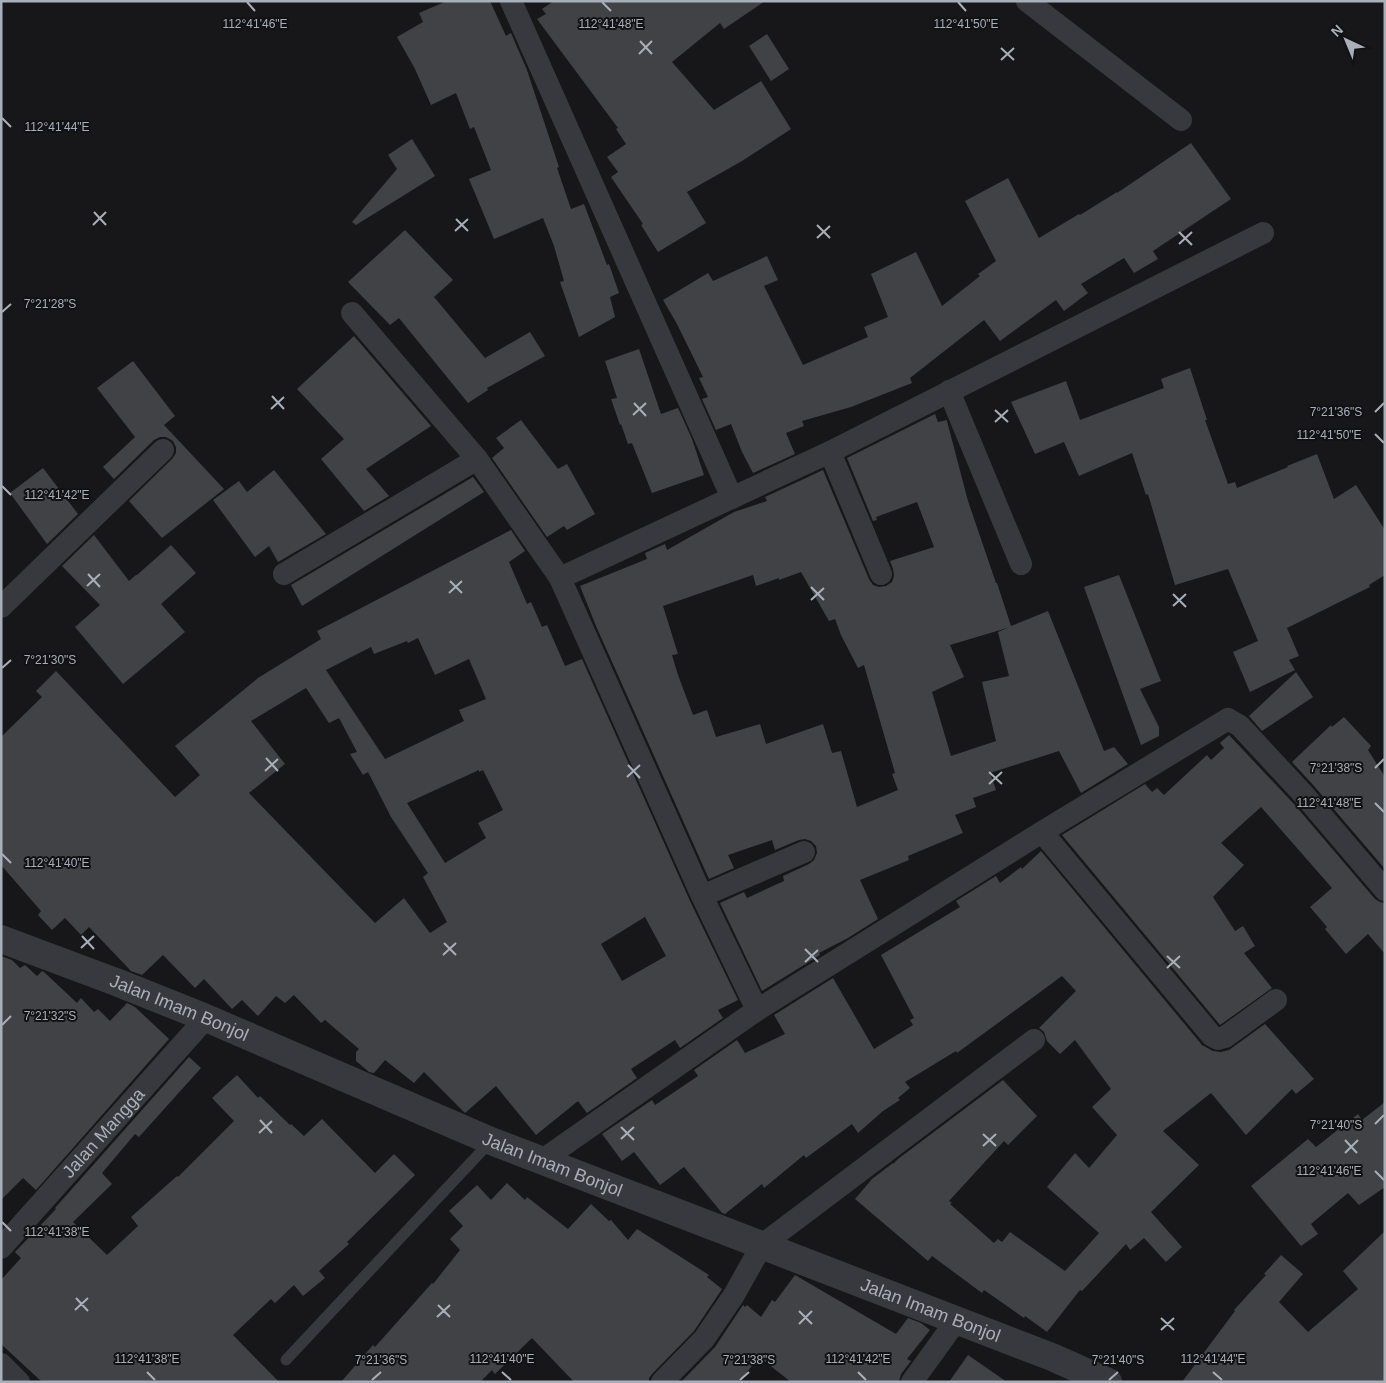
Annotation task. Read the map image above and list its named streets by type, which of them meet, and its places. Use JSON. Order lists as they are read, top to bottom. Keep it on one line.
{"streets":{"street":["Jalan Imam Bonjol","Jalan Mangga"]},"crossings":[["Jalan Imam Bonjol","Jalan Mangga"]],"north":"top left","coordinates":["112°41'46\"E","112°41'48\"E","112°41'50\"E","112°41'44\"E","7°21'28\"S","7°21'36\"S","112°41'42\"E","7°21'30\"S","7°21'38\"S","112°41'40\"E","7°21'32\"S","7°21'40\"S","112°41'38\"E"]}
